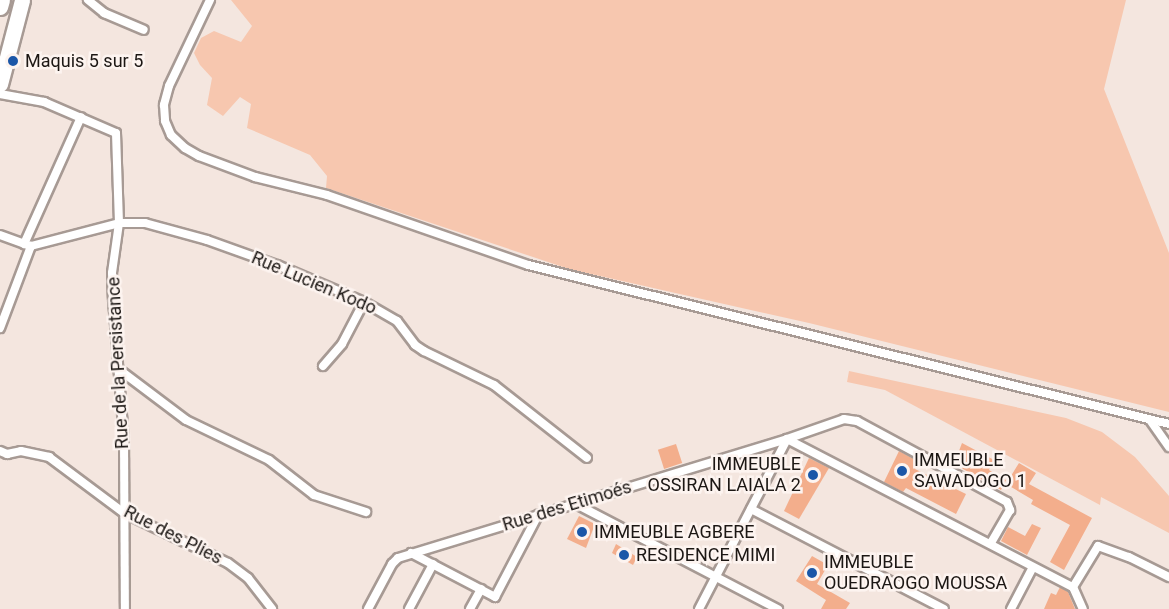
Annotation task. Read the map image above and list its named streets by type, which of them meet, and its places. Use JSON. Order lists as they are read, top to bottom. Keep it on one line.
{"streets":{"street":["Rue Lucien Kodo","Rue de la Persistance","Rue des Etimoés","Rue des Plies"]},"crossings":[["Rue Lucien Kodo","Rue de la Persistance"],["Rue de la Persistance","Rue des Plies"]],"places":["Maquis 5 sur 5","IMMEUBLE SAWADOGO 1","IMMEUBLE OSSIRAN LAIALA 2","IMMEUBLE AGBERE","RESIDENCE MIMI","IMMEUBLE OUEDRAOGO MOUSSA"]}
